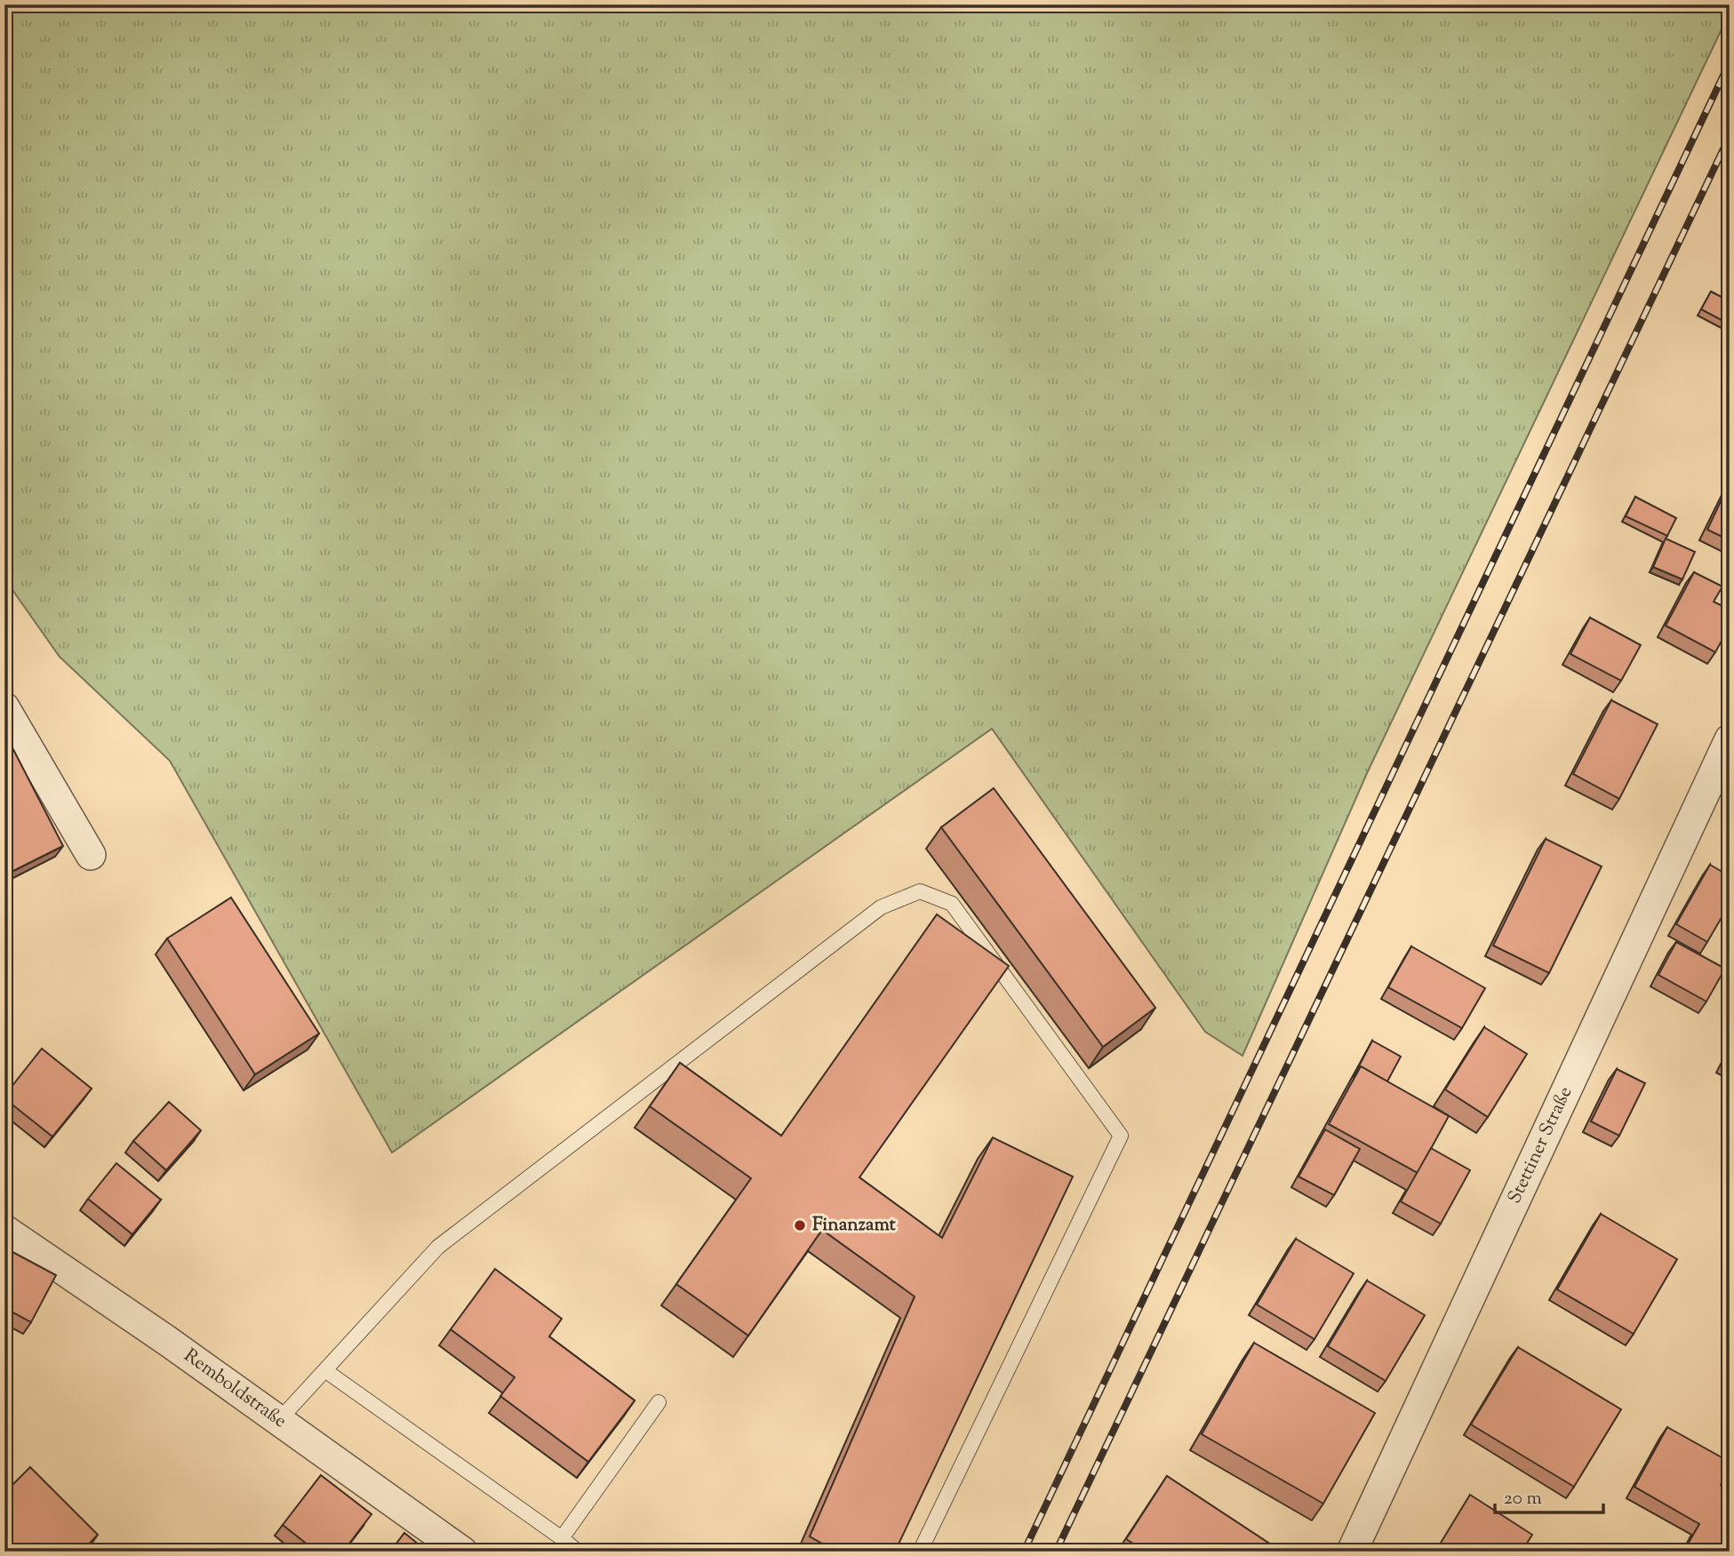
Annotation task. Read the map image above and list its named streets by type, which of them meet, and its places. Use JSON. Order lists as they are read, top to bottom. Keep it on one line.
{"streets":{"street":["Stettiner Straße","Remboldstraße"]},"places":["Finanzamt"],"scale_bar":"20 m"}
